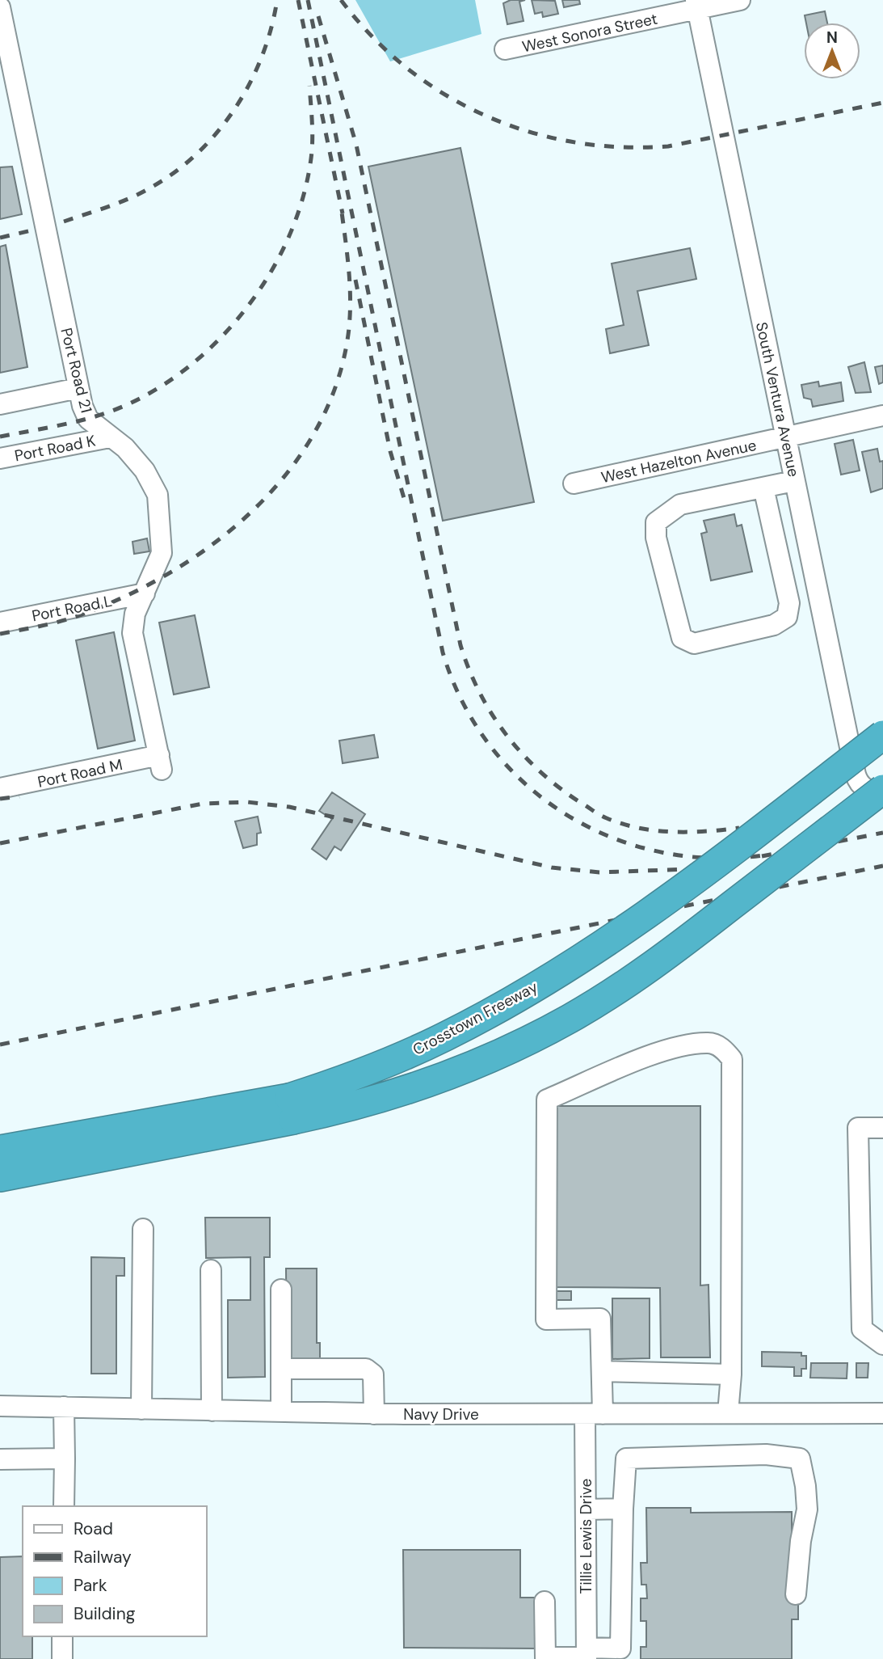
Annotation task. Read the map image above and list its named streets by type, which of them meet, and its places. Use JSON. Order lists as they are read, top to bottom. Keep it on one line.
{"streets":{"highway":["Crosstown Freeway"],"street":["West Sonora Street","Port Road 21","South Ventura Avenue","Port Road K","West Hazelton Avenue","Port Road L","Port Road M","Navy Drive","Tillie Lewis Drive"]},"crossings":[["West Sonora Street","South Ventura Avenue"],["Port Road 21","Port Road K"],["Port Road 21","Port Road L"],["Port Road 21","Port Road M"],["South Ventura Avenue","West Hazelton Avenue"],["South Ventura Avenue","Crosstown Freeway"],["Navy Drive","Tillie Lewis Drive"]],"legend":["Road","Railway","Park","Building"],"north":"top"}
